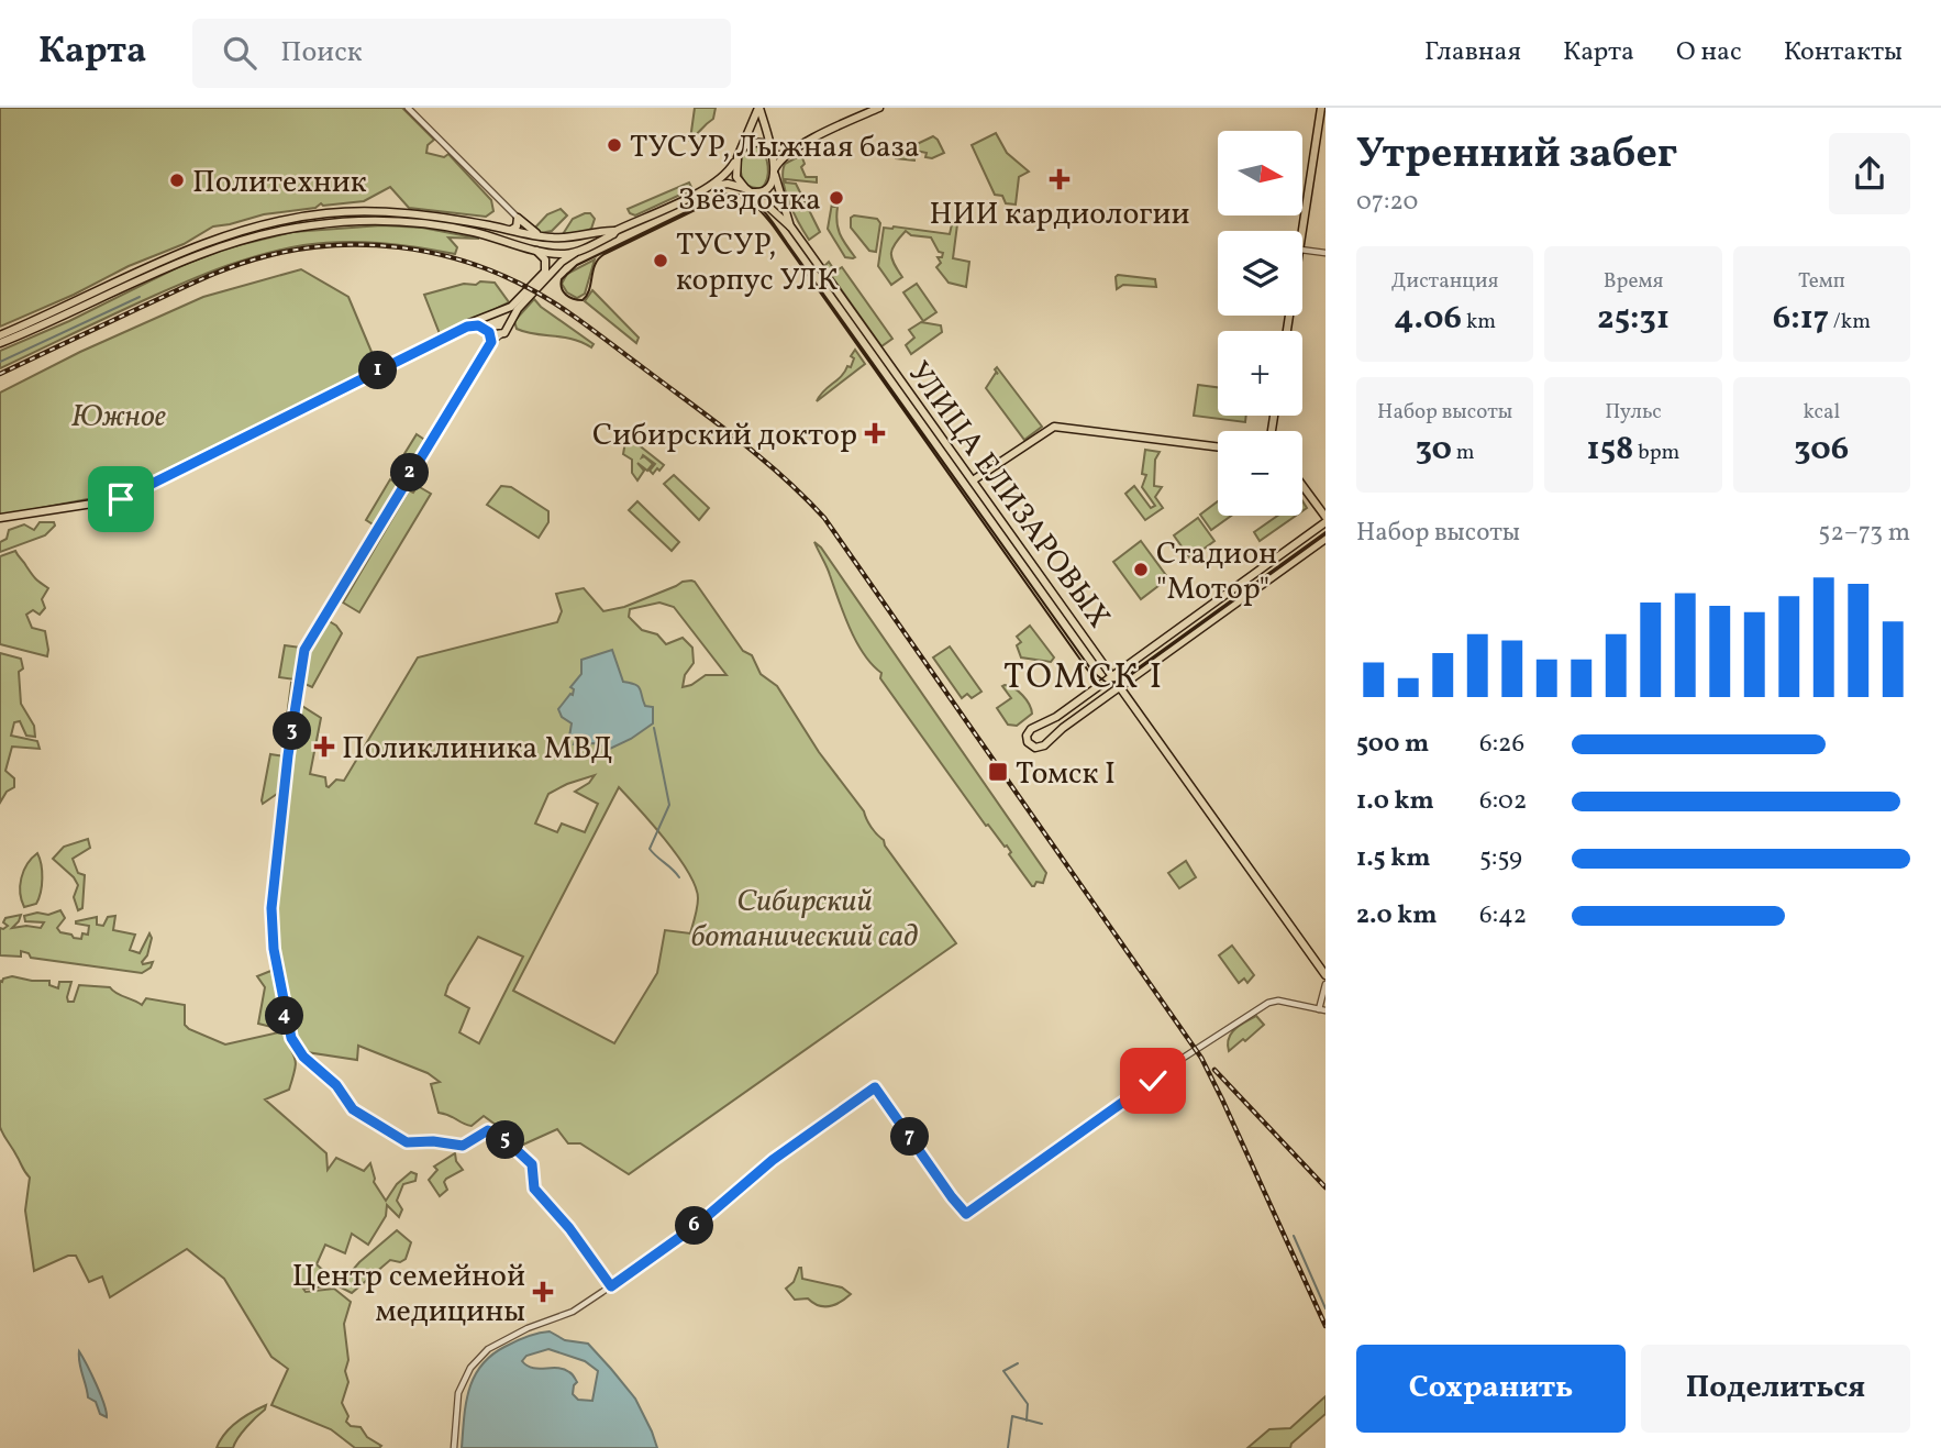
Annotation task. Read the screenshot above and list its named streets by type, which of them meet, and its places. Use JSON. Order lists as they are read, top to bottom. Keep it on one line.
{"streets":{"main road":["УЛИЦА ЕЛИЗАРОВЫХ"]},"districts":["ТОМСК I"],"parks":["Южное","Сибирский ботанический сад"],"places":{"other":["ТУСУР, Лыжная база","Политехник","Звёздочка","ТУСУР, корпус УЛК","Стадион \"Мотор\""],"health":["НИИ кардиологии","Сибирский доктор","Поликлиника МВД","Центр семейной медицины"],"transit":["Томск I"]},"north":"right","page":{"header":"Карта","search":"Поиск","nav":["Главная","Карта","О нас","Контакты"],"heading":["Утренний забег","07:20"],"map_buttons":["+","−"],"stats":[["Дистанция","4.06 km"],["Время","25:31"],["Темп","6:17 /km"],["Набор высоты","30 m"],["Пульс","158 bpm"],["kcal","306"]],"pins":["1","2","3","4","7","5","6"],"chart":["Набор высоты","52–73 m"],"list":[{"name":"500 m","note":"6:26"},{"name":"1.0 km","note":"6:02"},{"name":"1.5 km","note":"5:59"},{"name":"2.0 km","note":"6:42"}],"buttons":["Сохранить","Поделиться"]}}
